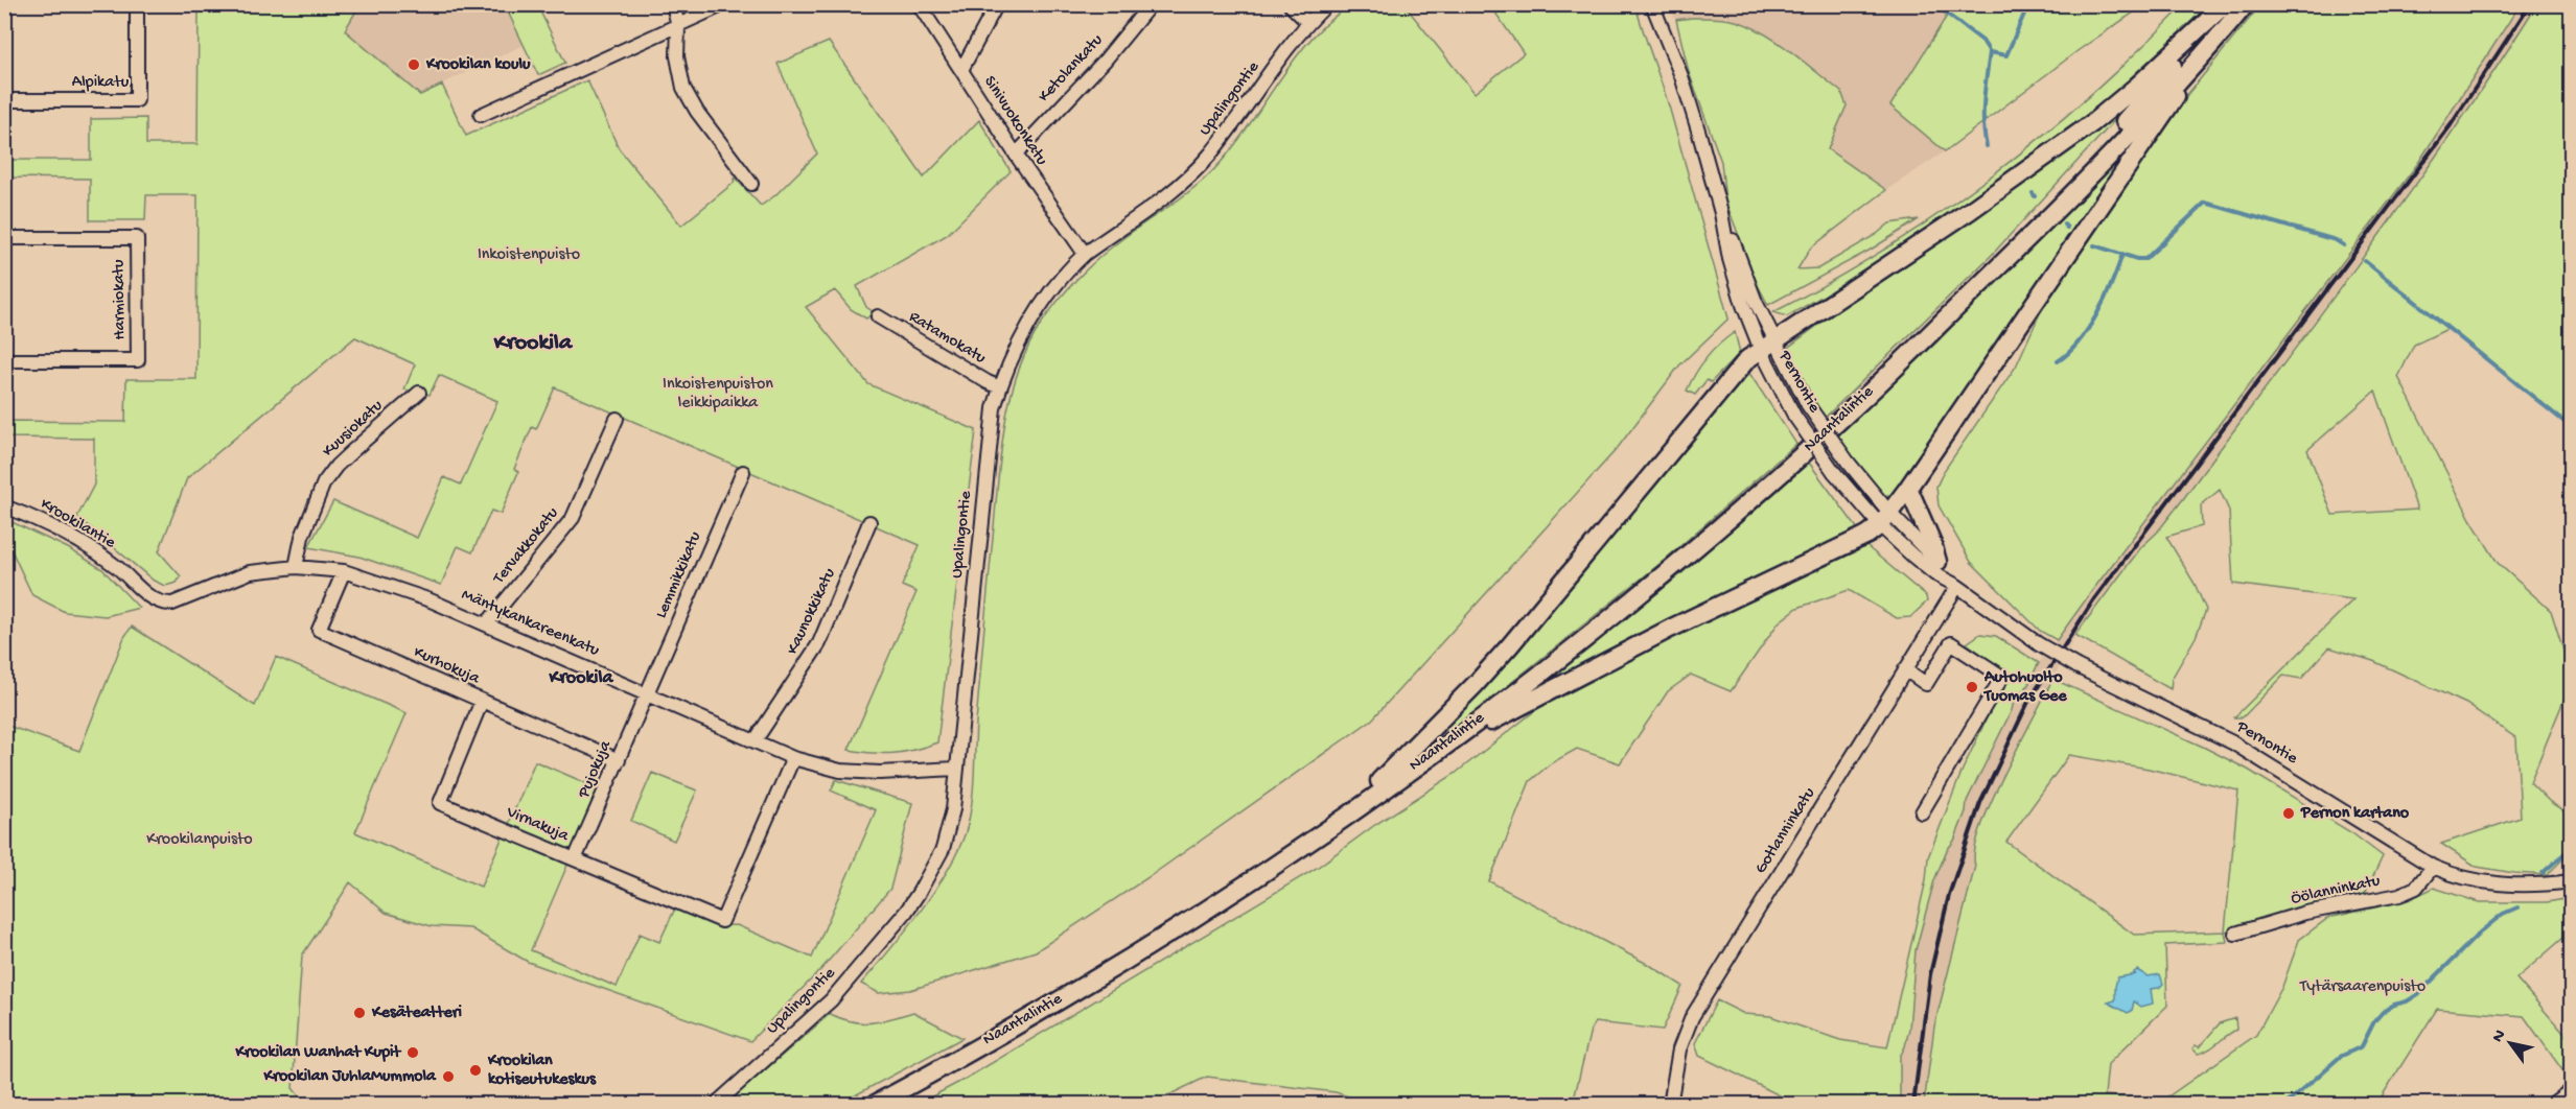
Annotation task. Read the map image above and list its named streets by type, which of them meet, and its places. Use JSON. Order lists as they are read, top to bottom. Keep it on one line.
{"streets":{"main road":["Naantalintie"],"street":["Ketolankatu","Alpikatu","Upalingontie","Sinivuokonkatu","Harmiokatu","Ratamokatu","Pernontie","Kuusiokatu","Krookilantie","Tervakkokatu","Lemmikkikatu","Kaunokkikatu","Mäntykankareenkatu","Kurhokuja","Pujokuja","Virnakuja","Gotlanninkatu","Öölanninkatu"]},"crossings":[["Ketolankatu","Sinivuokonkatu"],["Upalingontie","Sinivuokonkatu"],["Upalingontie","Ratamokatu"],["Upalingontie","Mäntykankareenkatu"],["Pernontie","Gotlanninkatu"],["Pernontie","Öölanninkatu"],["Kuusiokatu","Mäntykankareenkatu"],["Krookilantie","Mäntykankareenkatu"],["Tervakkokatu","Mäntykankareenkatu"],["Lemmikkikatu","Mäntykankareenkatu"],["Lemmikkikatu","Pujokuja"],["Kaunokkikatu","Mäntykankareenkatu"],["Mäntykankareenkatu","Kurhokuja"],["Mäntykankareenkatu","Pujokuja"],["Mäntykankareenkatu","Virnakuja"],["Kurhokuja","Pujokuja"],["Kurhokuja","Virnakuja"],["Pujokuja","Virnakuja"]],"districts":["Krookila","Krookila"],"parks":["Inkoistenpuisto","Inkoistenpuiston leikkipaikka","Krookilanpuisto","Tytärsaarenpuisto"],"places":["Krookilan koulu","Autohuolto Tuomas Gee","Pernon kartano","Kesäteatteri","Krookilan Wanhat Kupit","Krookilan kotiseutukeskus","Krookilan JuhlaMummola"],"north":"top left"}
